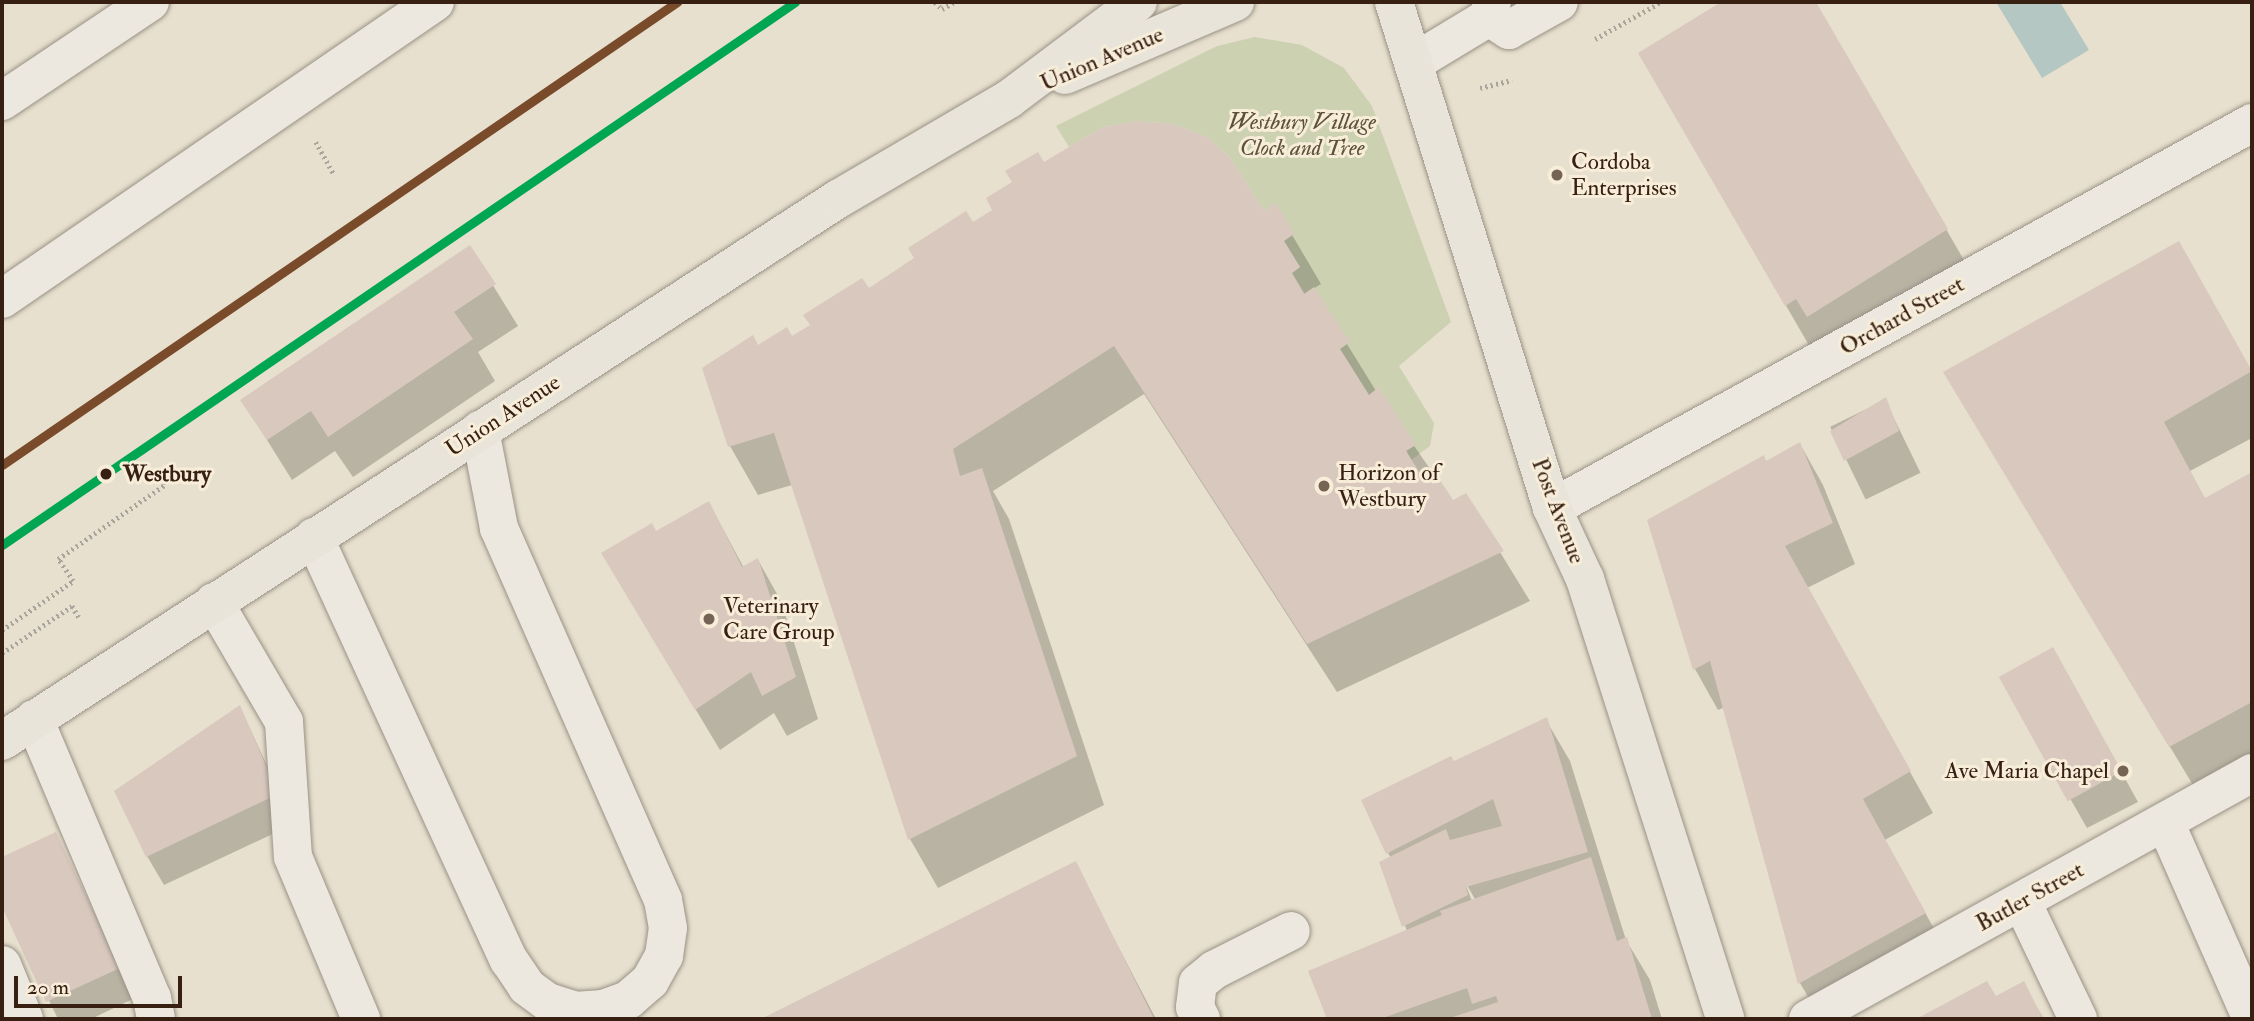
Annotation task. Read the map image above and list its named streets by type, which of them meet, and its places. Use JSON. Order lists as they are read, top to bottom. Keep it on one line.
{"streets":{"main road":["Union Avenue","Post Avenue"],"street":["Orchard Street","Butler Street"]},"crossings":[["Orchard Street","Post Avenue"]],"parks":["Westbury Village Clock and Tree"],"places":["Cordoba Enterprises","Westbury","Horizon of Westbury","Veterinary Care Group","Ave Maria Chapel"],"scale_bar":"20 m"}
